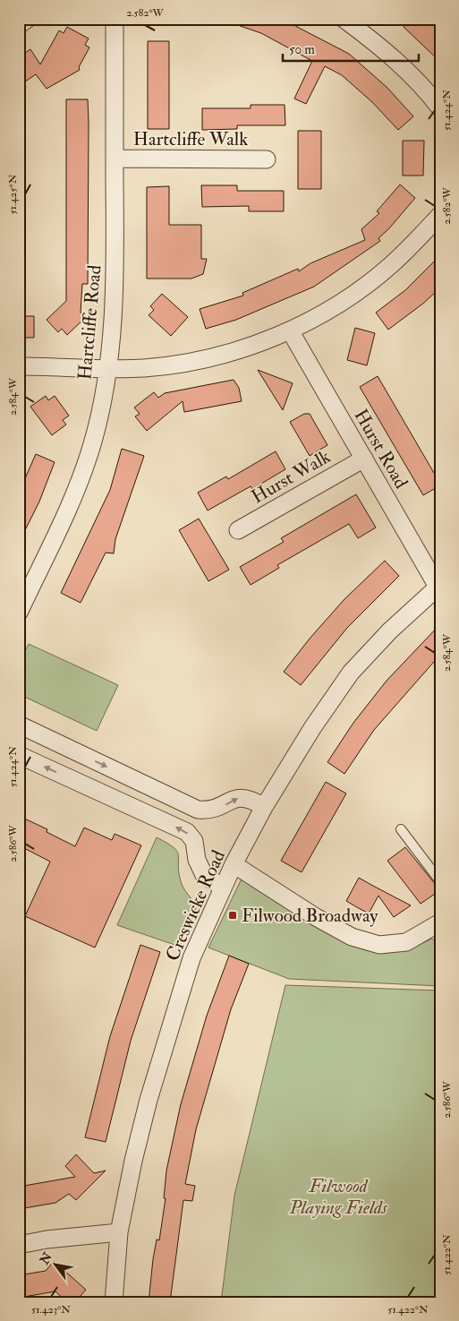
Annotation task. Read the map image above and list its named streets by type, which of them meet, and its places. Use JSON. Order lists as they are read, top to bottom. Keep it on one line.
{"streets":{"street":["Hartcliffe Walk","Hartcliffe Road","Hurst Road","Hurst Walk","Creswicke Road"]},"crossings":[["Hartcliffe Walk","Hartcliffe Road"],["Hurst Road","Hurst Walk"],["Hurst Road","Creswicke Road"]],"parks":["Filwood Playing Fields"],"places":{"transit":["Filwood Broadway"]},"scale_bar":"50 m","north":"top left","coordinates":["2.582°W","51.424°N","51.425°N","2.584°W","2.586°W","51.422°N","51.423°N"]}
